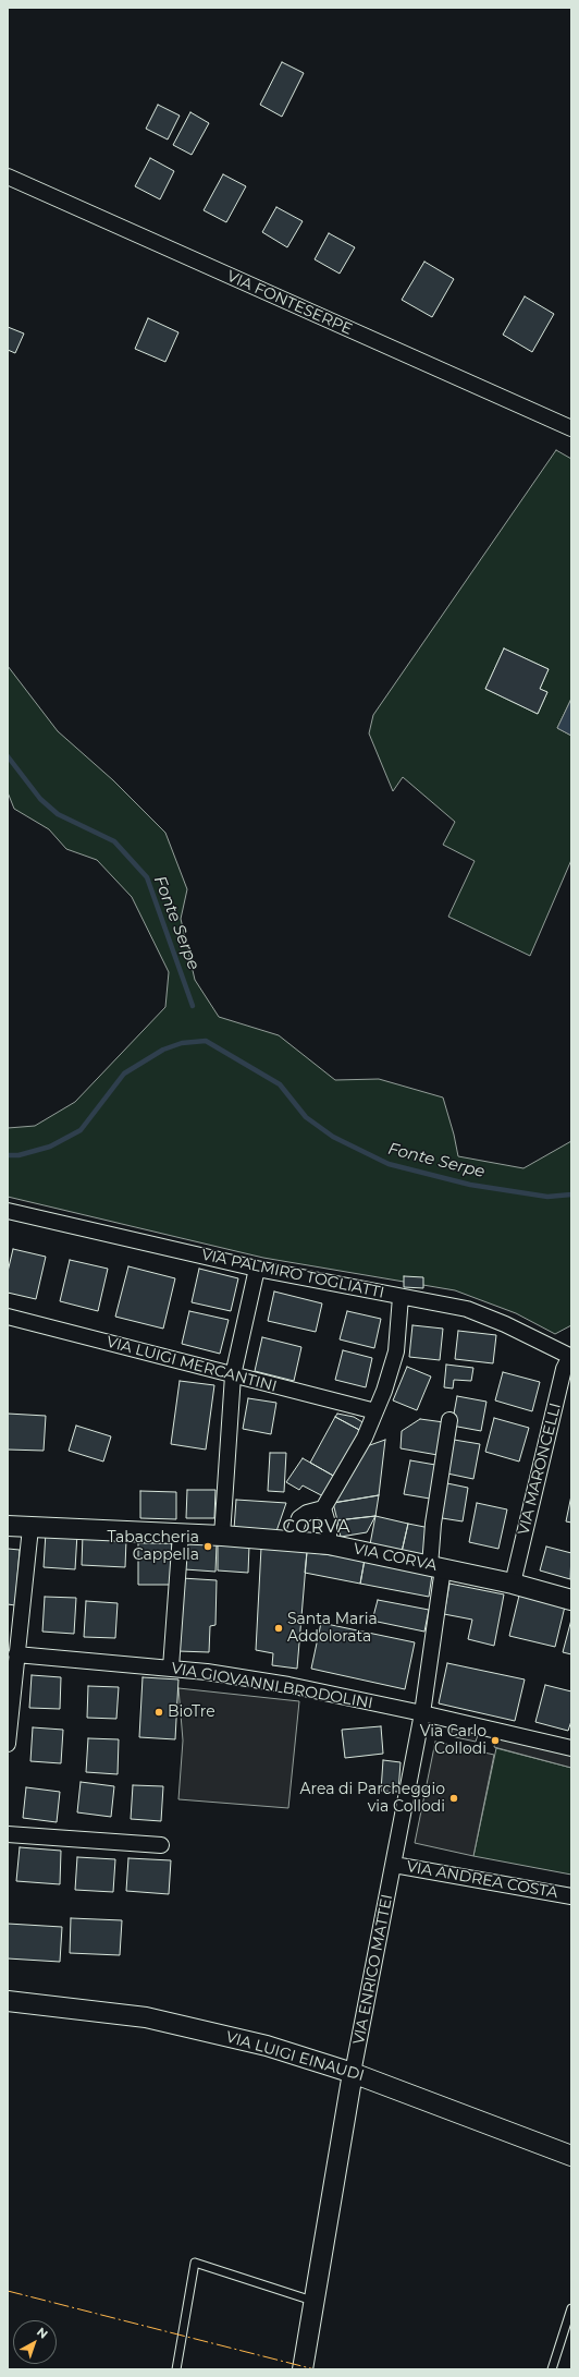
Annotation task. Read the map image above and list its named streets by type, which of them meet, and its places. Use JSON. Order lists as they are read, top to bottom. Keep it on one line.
{"streets":{"street":["VIA FONTESERPE","VIA PALMIRO TOGLIATTI","VIA LUIGI MERCANTINI","VIA MARONCELLI","VIA CORVA","VIA GIOVANNI BRODOLINI","VIA ANDREA COSTA","VIA ENRICO MATTEI","VIA LUIGI EINAUDI"]},"crossings":[["VIA PALMIRO TOGLIATTI","VIA MARONCELLI"],["VIA MARONCELLI","VIA CORVA"],["VIA CORVA","VIA ENRICO MATTEI"],["VIA GIOVANNI BRODOLINI","VIA ENRICO MATTEI"],["VIA ANDREA COSTA","VIA ENRICO MATTEI"],["VIA ENRICO MATTEI","VIA LUIGI EINAUDI"]],"districts":["CORVA"],"water":["Fonte Serpe"],"places":["Tabaccheria Cappella","Santa Maria Addolorata","BioTre","Via Carlo Collodi","Area di Parcheggio via Collodi"],"north":"top right"}
